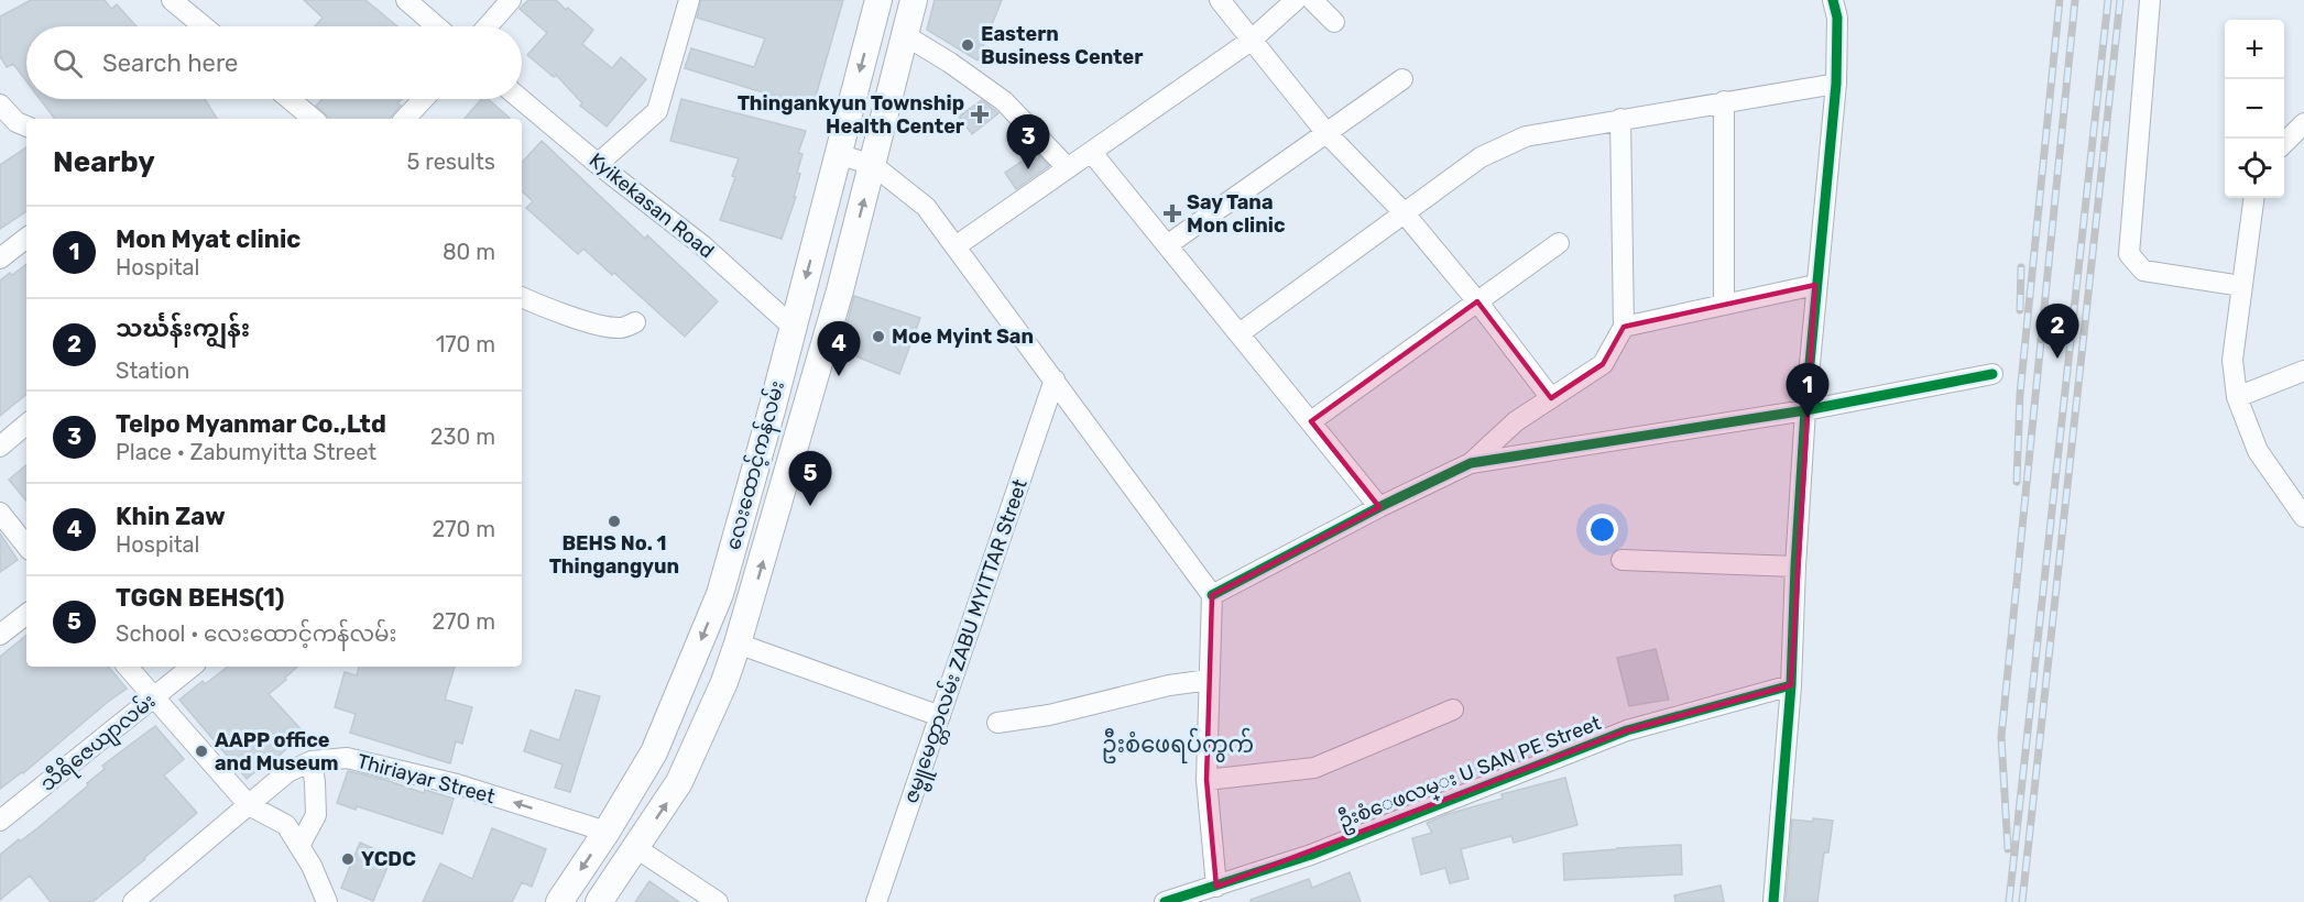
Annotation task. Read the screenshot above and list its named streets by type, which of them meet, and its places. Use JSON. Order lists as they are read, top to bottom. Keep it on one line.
{"streets":{"main road":["လေးထောင့်ကန်လမ်း"],"street":["Kyikekasan Road","ဇမ္ဗူမေတ္တာလမ်း ZABU MYITTAR Street","သီရိဇေယျာလမ်း","ဦးစံေဖလမ္း U SAN PE Street","Thiriayar Street"]},"crossings":[["Kyikekasan Road","လေးထောင့်ကန်လမ်း"],["လေးထောင့်ကန်လမ်း","Thiriayar Street"]],"one_way":["Thiriayar Street"],"districts":["ဦးစံဖေရပ်ကွက်"],"places":{"other":["Eastern Business Center","Moe Myint San","BEHS No. 1 Thingangyun","AAPP office and Museum","YCDC"],"health":["Thingankyun Township Health Center","Say Tana Mon clinic"]},"page":{"map_buttons":["+","−"],"search":"Search here","pins":["3","2","4","1","5"],"heading":["Nearby","5 results"],"list":[{"mark":"1","name":"Mon Myat clinic","note":"Hospital","value":"80 m"},{"mark":"2","name":"သင်္ဃန်းကျွန်း","note":"Station","value":"170 m"},{"mark":"3","name":"Telpo Myanmar Co.,Ltd","note":"Place · Zabumyitta Street","value":"230 m"},{"mark":"4","name":"Khin Zaw","note":"Hospital","value":"270 m"},{"mark":"5","name":"TGGN BEHS(1)","note":"School · လေးထောင့်ကန်လမ်း","value":"270 m"}]}}
